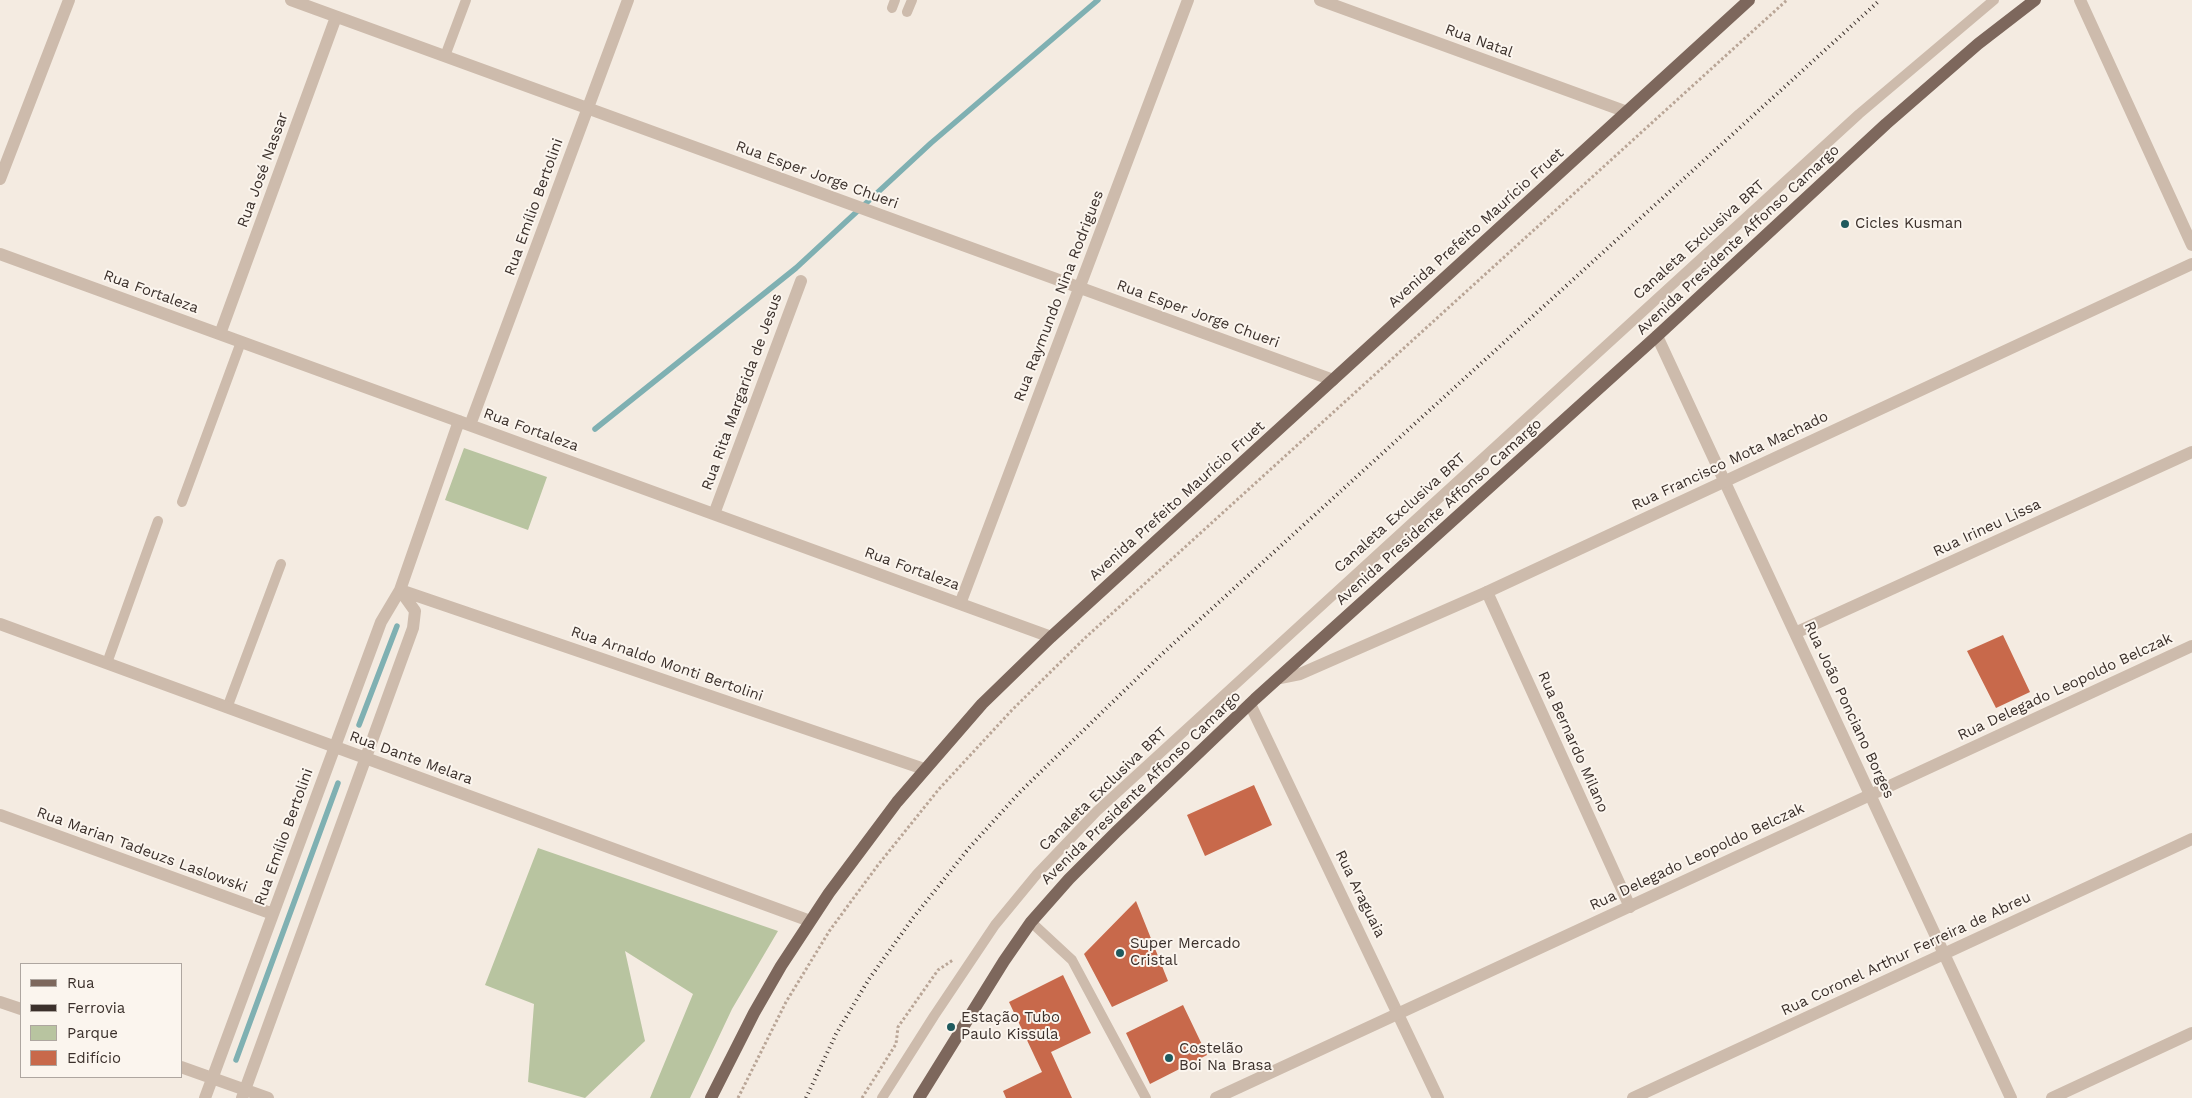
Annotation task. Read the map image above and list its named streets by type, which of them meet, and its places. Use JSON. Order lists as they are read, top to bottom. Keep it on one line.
{"streets":{"main road":["Avenida Prefeito Maurício Fruet","Avenida Presidente Affonso Camargo"],"street":["Rua Natal","Rua José Nassar","Rua Esper Jorge Chueri","Rua Emílio Bertolini","Rua Fortaleza","Rua Raymundo Nina Rodrigues","Rua Rita Margarida de Jesus","Rua Francisco Mota Machado","Rua Irineu Lissa","Rua Arnaldo Monti Bertolini","Rua Delegado Leopoldo Belczak","Rua João Ponciano Borges","Rua Bernardo Milano","Rua Dante Melara","Rua Marian Tadeuzs Laslowski","Rua Araguaia","Rua Coronel Arthur Ferreira de Abreu"],"lane":["Canaleta Exclusiva BRT"]},"crossings":[["Rua Natal","Avenida Prefeito Maurício Fruet"],["Rua José Nassar","Rua Esper Jorge Chueri"],["Rua José Nassar","Rua Fortaleza"],["Rua Esper Jorge Chueri","Rua Emílio Bertolini"],["Rua Esper Jorge Chueri","Avenida Prefeito Maurício Fruet"],["Rua Esper Jorge Chueri","Rua Raymundo Nina Rodrigues"],["Rua Emílio Bertolini","Rua Fortaleza"],["Rua Emílio Bertolini","Rua Arnaldo Monti Bertolini"],["Rua Emílio Bertolini","Rua Dante Melara"],["Rua Emílio Bertolini","Rua Marian Tadeuzs Laslowski"],["Avenida Prefeito Maurício Fruet","Rua Fortaleza"],["Avenida Prefeito Maurício Fruet","Rua Arnaldo Monti Bertolini"],["Avenida Prefeito Maurício Fruet","Rua Dante Melara"],["Avenida Presidente Affonso Camargo","Rua Francisco Mota Machado"],["Avenida Presidente Affonso Camargo","Rua João Ponciano Borges"],["Avenida Presidente Affonso Camargo","Rua Araguaia"],["Rua Fortaleza","Rua Raymundo Nina Rodrigues"],["Rua Fortaleza","Rua Rita Margarida de Jesus"],["Rua Francisco Mota Machado","Rua João Ponciano Borges"],["Rua Francisco Mota Machado","Rua Bernardo Milano"],["Rua Irineu Lissa","Rua João Ponciano Borges"],["Rua Delegado Leopoldo Belczak","Rua João Ponciano Borges"],["Rua Delegado Leopoldo Belczak","Rua Bernardo Milano"],["Rua Delegado Leopoldo Belczak","Rua Araguaia"],["Rua João Ponciano Borges","Rua Coronel Arthur Ferreira de Abreu"]],"places":["Cicles Kusman","Super Mercado Cristal","Estação Tubo Paulo Kissula","Costelão Boi Na Brasa"],"legend":["Rua","Ferrovia","Parque","Edifício"]}
